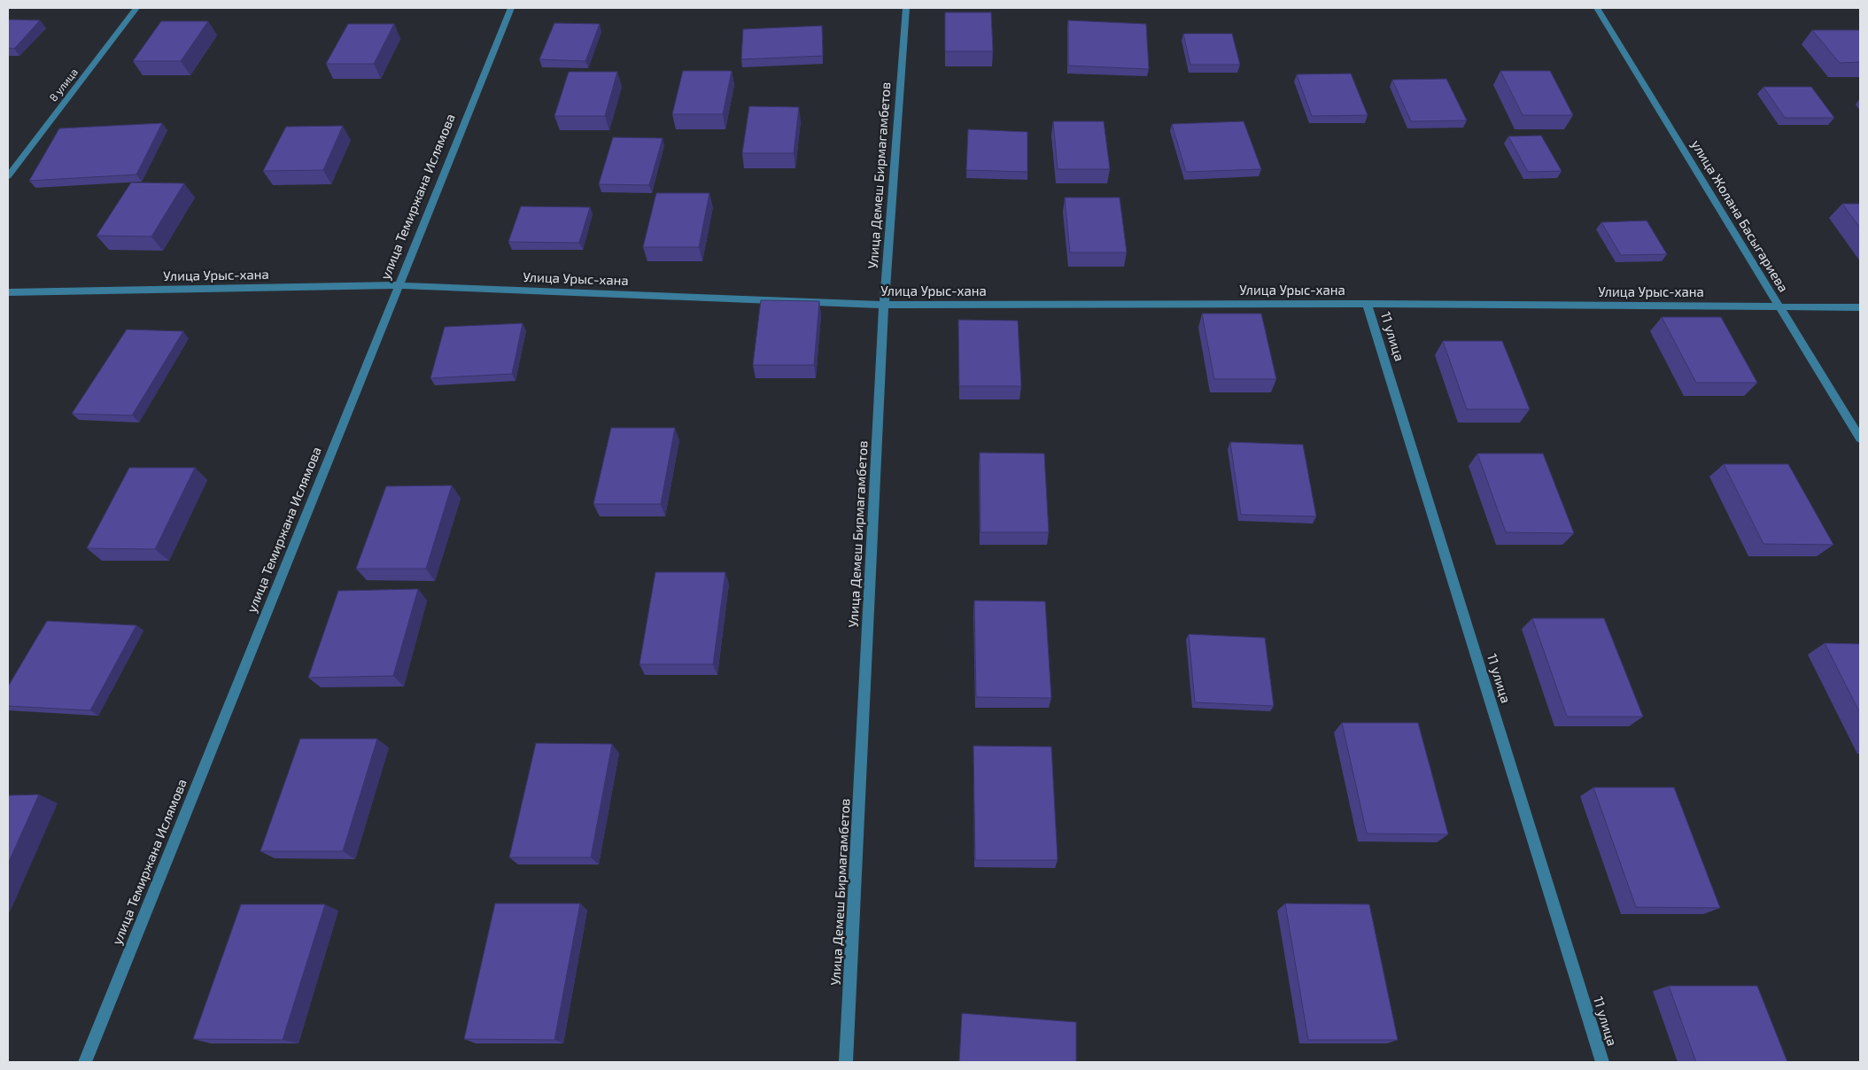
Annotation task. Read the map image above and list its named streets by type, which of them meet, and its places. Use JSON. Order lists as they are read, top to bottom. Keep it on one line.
{"streets":{"street":["8 улица","Улица Демеш Бирмагамбетов","улица Темиржана Ислямова","улица Жолана Басыгариева","Улица Урыс-хана","11 улица"]},"crossings":[["Улица Демеш Бирмагамбетов","Улица Урыс-хана"],["улица Темиржана Ислямова","Улица Урыс-хана"],["улица Жолана Басыгариева","Улица Урыс-хана"],["Улица Урыс-хана","11 улица"]]}
